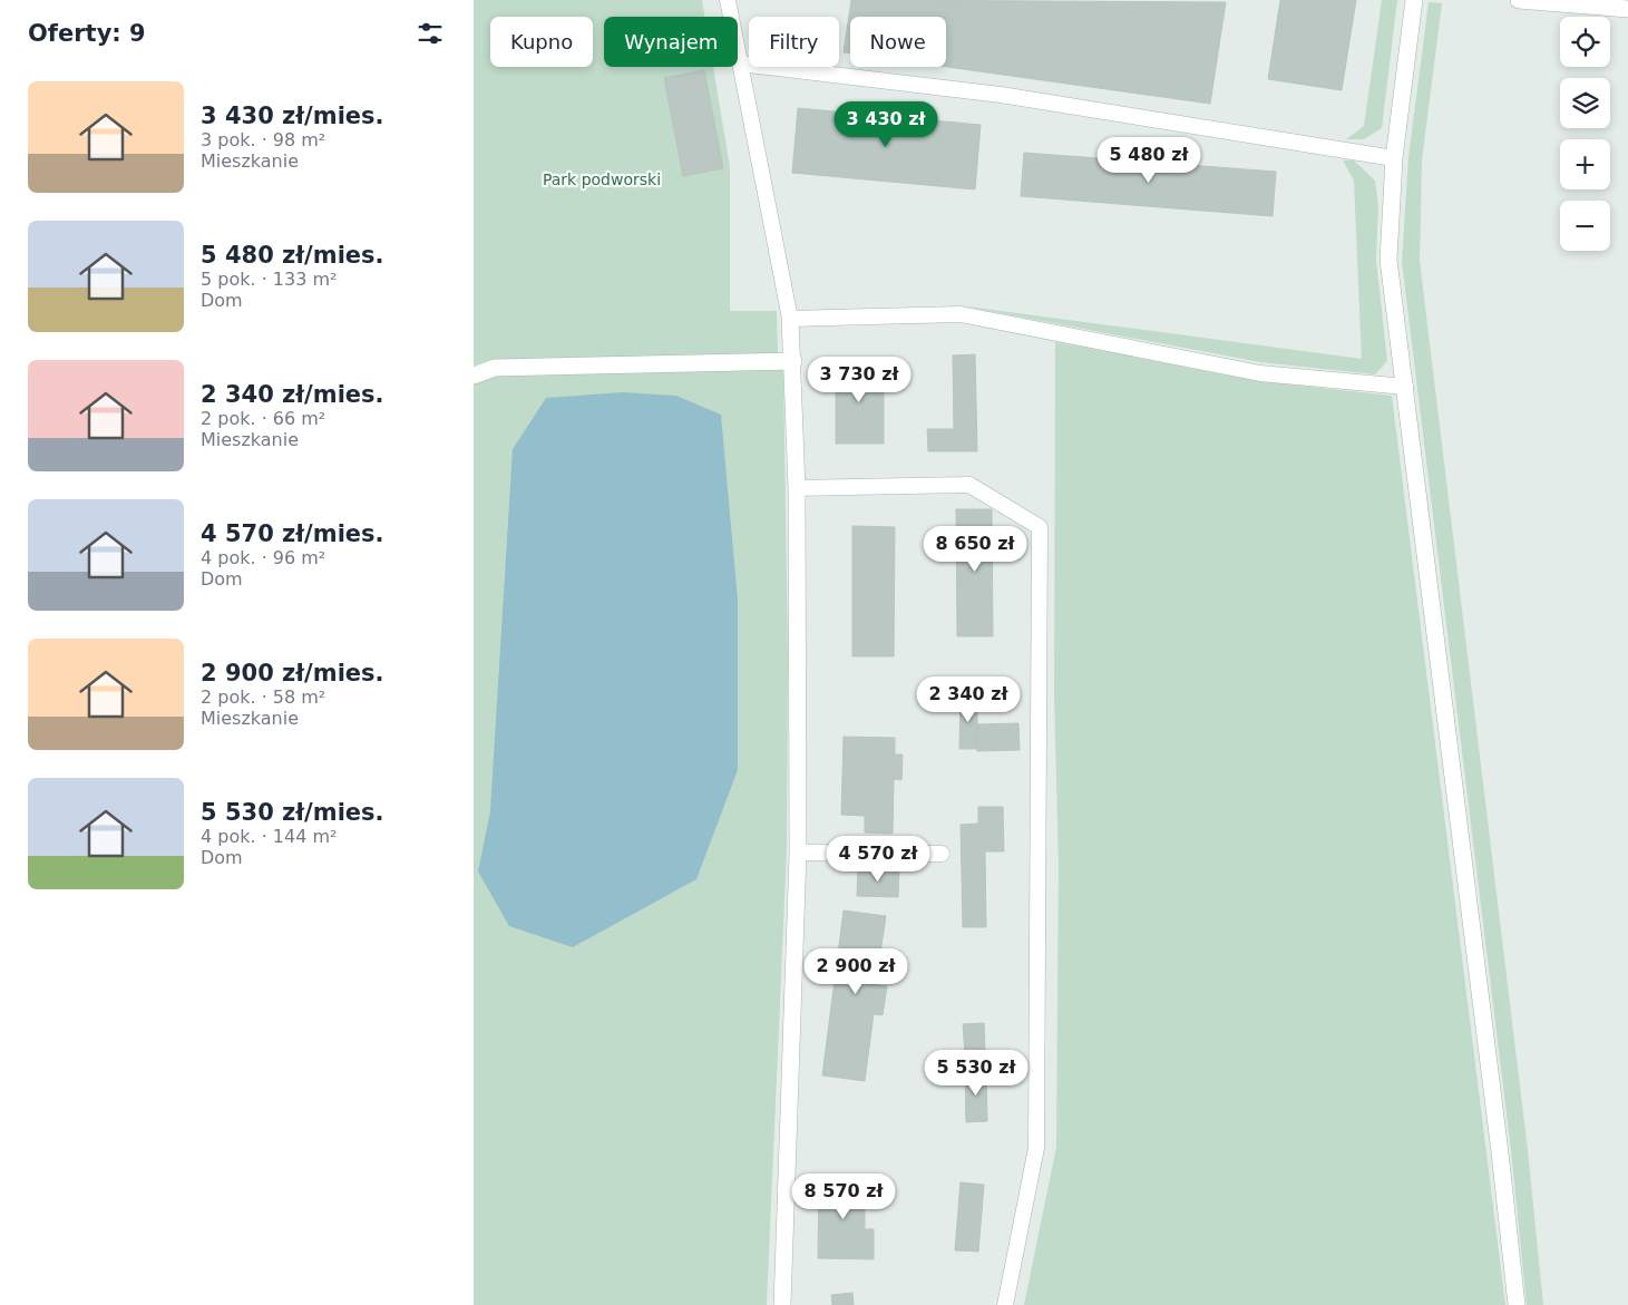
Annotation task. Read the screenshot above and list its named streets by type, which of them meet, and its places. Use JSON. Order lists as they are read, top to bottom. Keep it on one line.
{"parks":["Park podworski"],"page":{"heading":"Oferty: 9","map_buttons":["+","−"],"chip":["Kupno","Wynajem","Filtry","Nowe"],"list":[{"name":"3 430 zł/mies.","note":"3 pok. · 98 m² · Mieszkanie"},{"name":"5 480 zł/mies.","note":"5 pok. · 133 m² · Dom"},{"name":"2 340 zł/mies.","note":"2 pok. · 66 m² · Mieszkanie"},{"name":"4 570 zł/mies.","note":"4 pok. · 96 m² · Dom"},{"name":"2 900 zł/mies.","note":"2 pok. · 58 m² · Mieszkanie"},{"name":"5 530 zł/mies.","note":"4 pok. · 144 m² · Dom"}],"price":["3 430 zł","5 480 zł","3 730 zł","8 650 zł","2 340 zł","4 570 zł","2 900 zł","5 530 zł","8 570 zł"]}}
